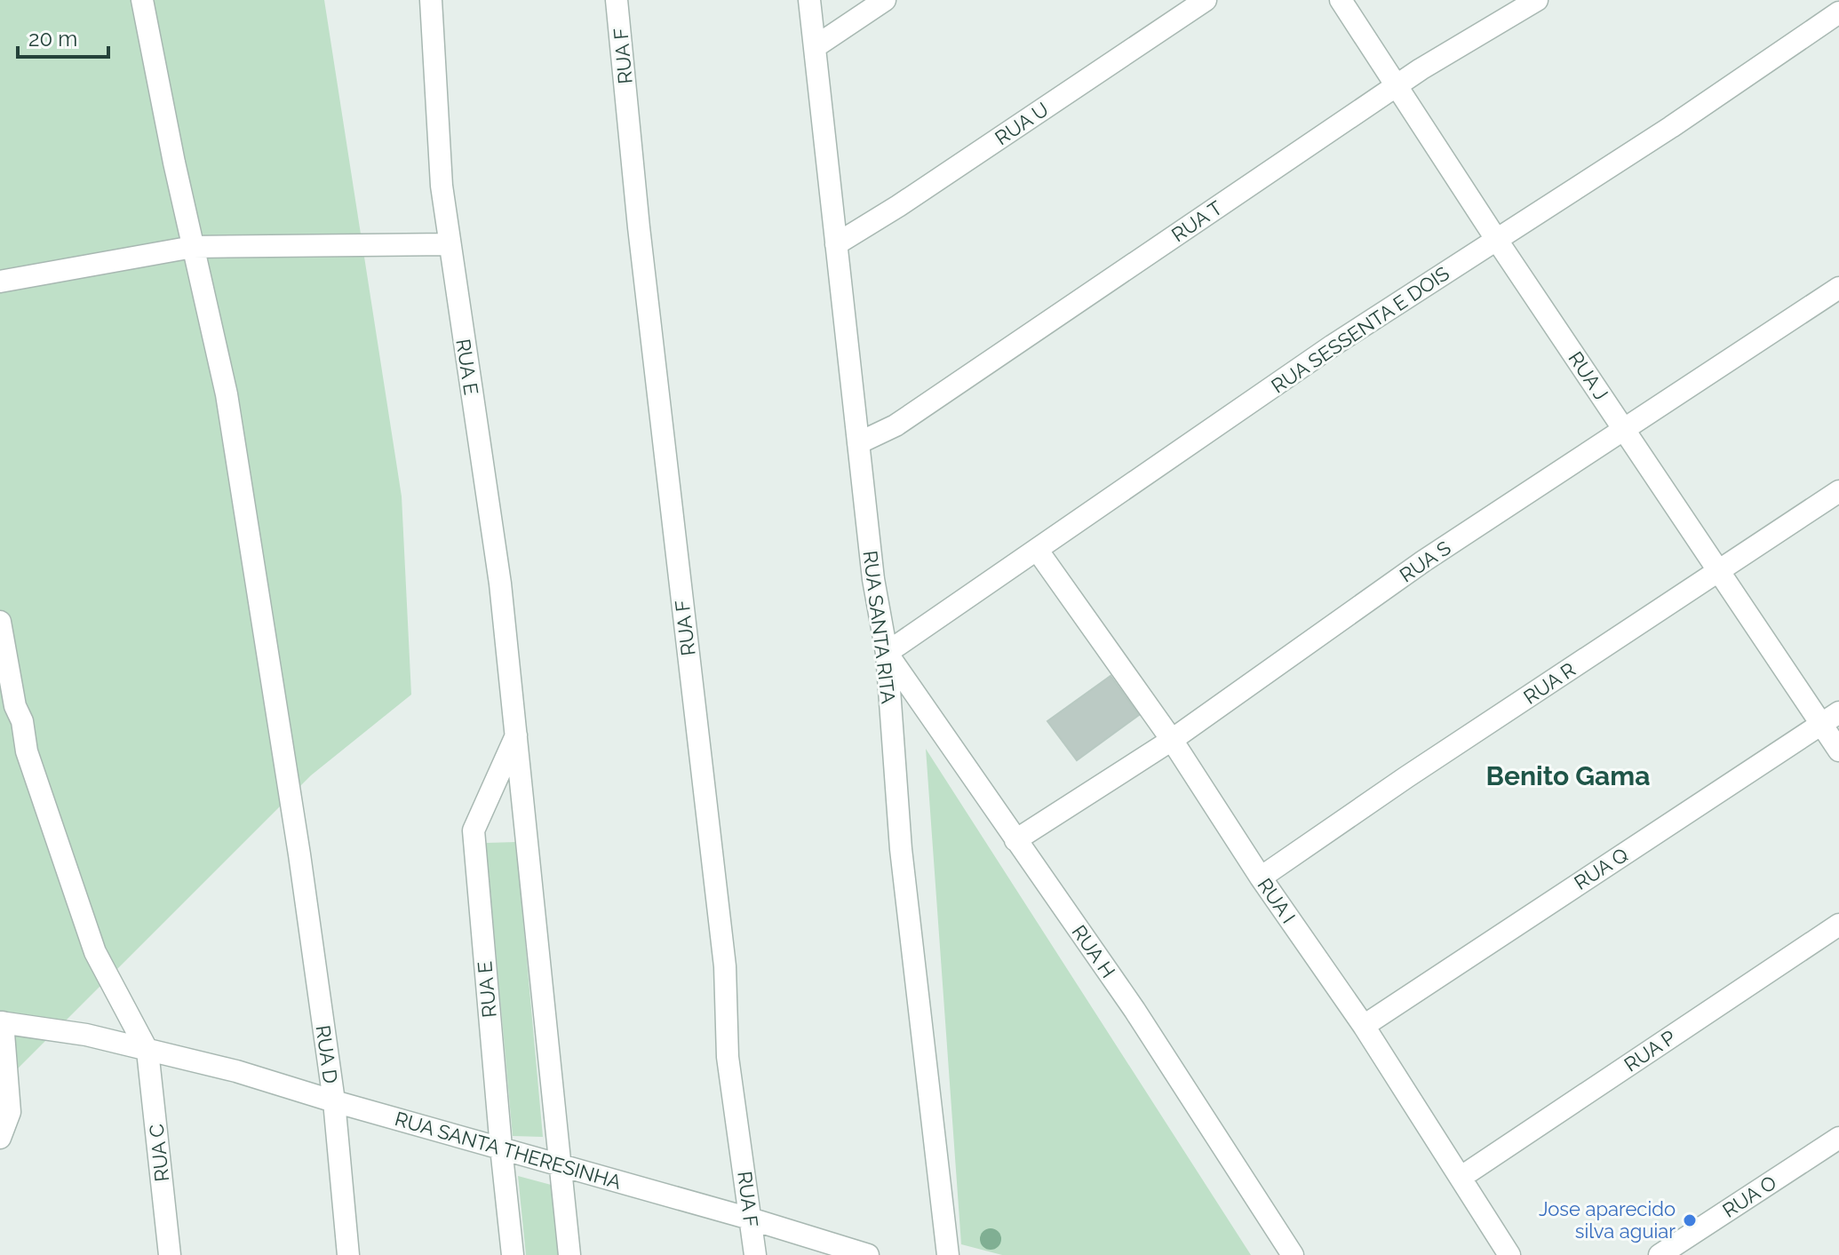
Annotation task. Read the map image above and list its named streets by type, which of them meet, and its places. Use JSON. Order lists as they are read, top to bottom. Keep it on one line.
{"streets":{"street":["RUA F","RUA U","RUA T","RUA SESSENTA E DOIS","RUA E","RUA J","RUA S","RUA SANTA RITA","RUA R","RUA Q","RUA I","RUA H","RUA P","RUA D","RUA SANTA THERESINHA","RUA C","RUA O"]},"crossings":[["RUA F","RUA SANTA THERESINHA"],["RUA U","RUA SANTA RITA"],["RUA T","RUA J"],["RUA T","RUA SANTA RITA"],["RUA SESSENTA E DOIS","RUA J"],["RUA SESSENTA E DOIS","RUA SANTA RITA"],["RUA SESSENTA E DOIS","RUA I"],["RUA SESSENTA E DOIS","RUA H"],["RUA E","RUA SANTA THERESINHA"],["RUA J","RUA S"],["RUA J","RUA R"],["RUA J","RUA Q"],["RUA S","RUA I"],["RUA S","RUA H"],["RUA SANTA RITA","RUA H"],["RUA R","RUA I"],["RUA Q","RUA I"],["RUA I","RUA P"],["RUA D","RUA SANTA THERESINHA"],["RUA SANTA THERESINHA","RUA C"]],"districts":["Benito Gama"],"places":["Jose aparecido silva aguiar"],"scale_bar":"20 m"}
